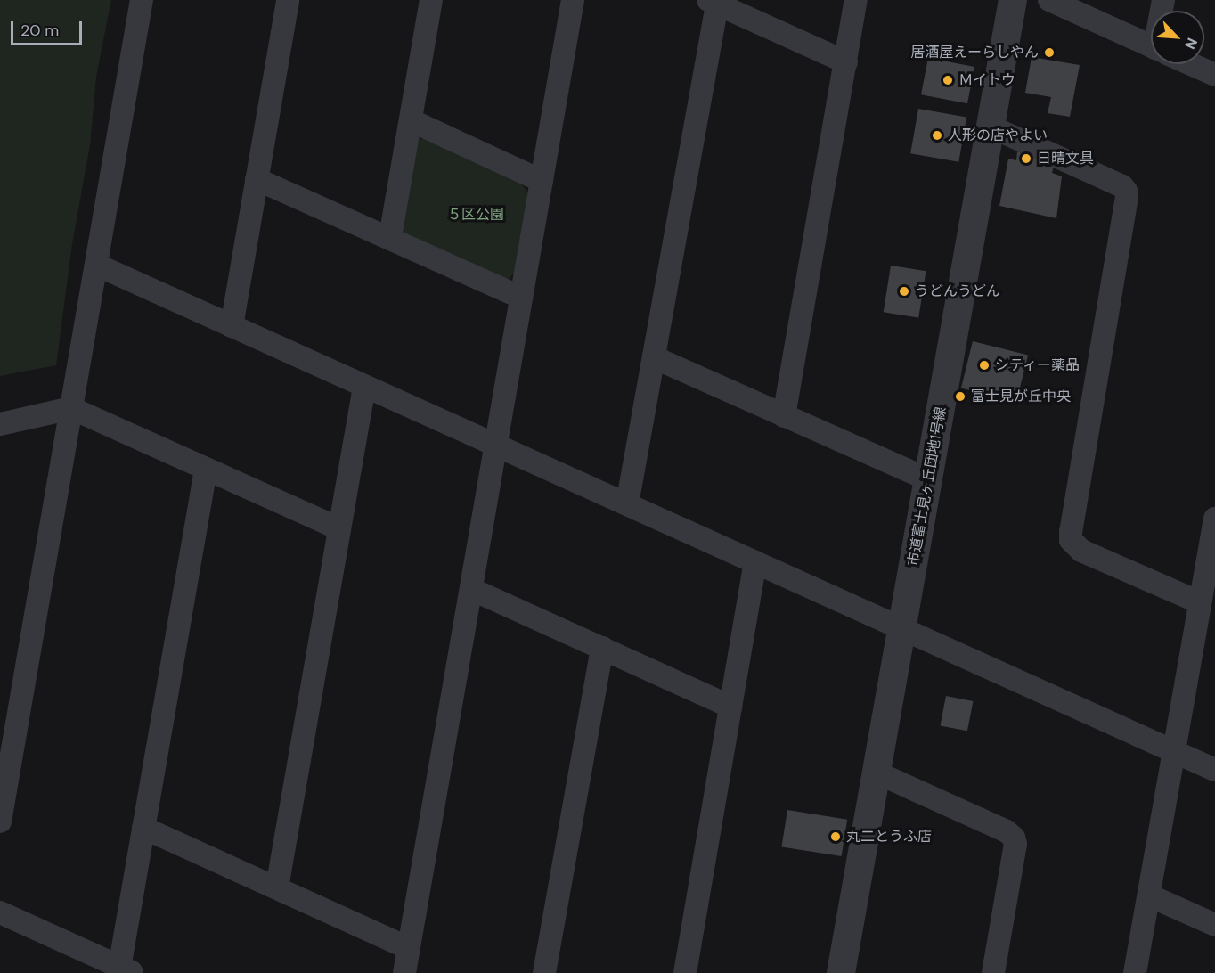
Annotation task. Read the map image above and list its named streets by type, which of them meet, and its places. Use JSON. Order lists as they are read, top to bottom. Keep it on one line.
{"streets":{"street":["市道富士見ヶ丘団地1号線"]},"parks":["５区公園"],"places":["居酒屋えーらしやん","Ｍイトウ","人形の店やよい","日晴文具","うどんうどん","シティー薬品","富士見が丘中央","丸二とうふ店"],"scale_bar":"20 m","north":"bottom right"}
